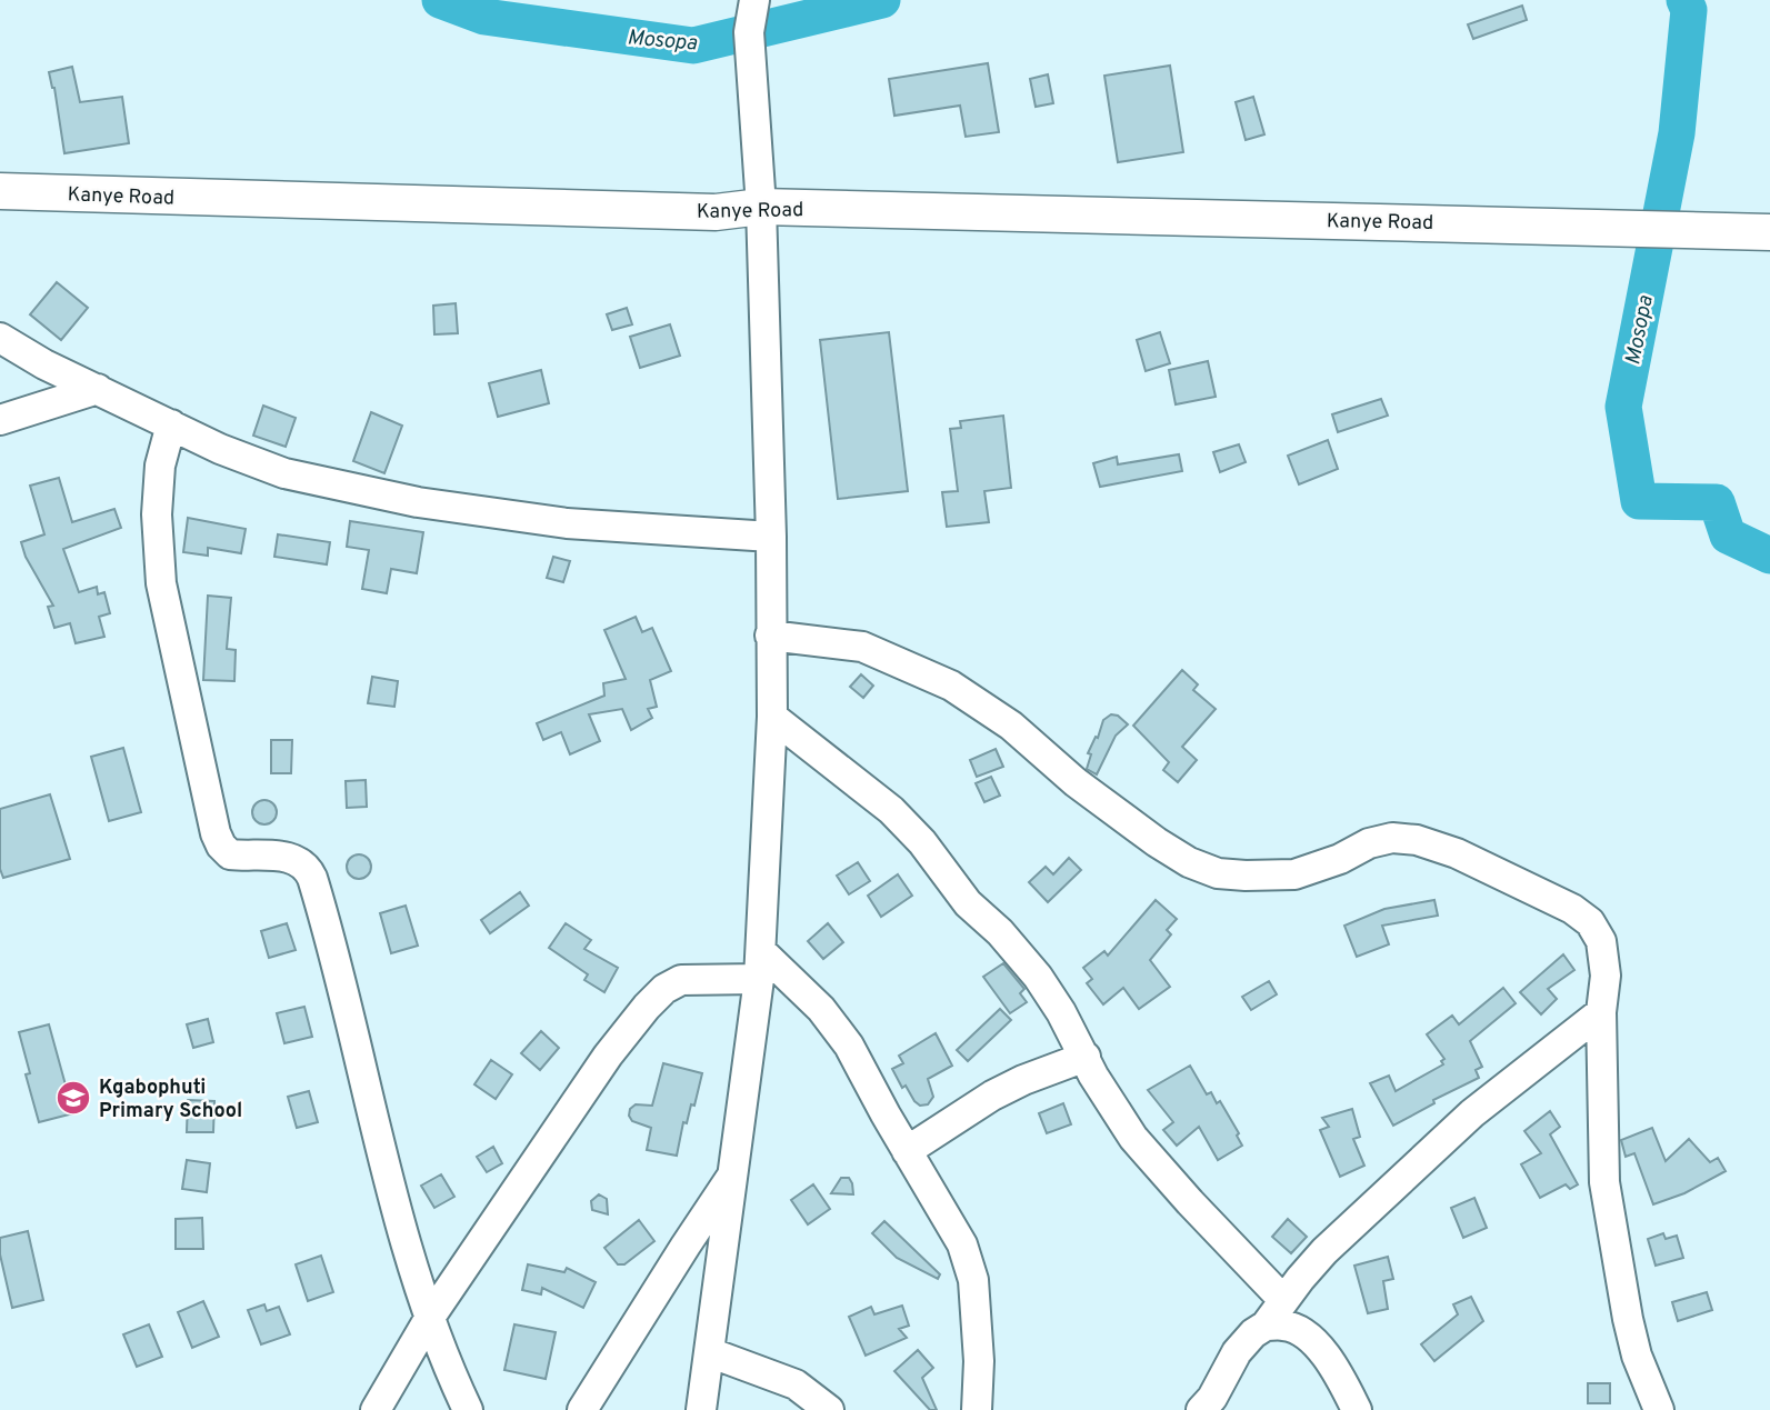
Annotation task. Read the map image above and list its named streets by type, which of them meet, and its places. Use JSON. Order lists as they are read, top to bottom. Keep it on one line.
{"streets":{"main road":["Kanye Road"]},"water":["Mosopa"],"places":{"school or university":["Kgabophuti Primary School"]}}
